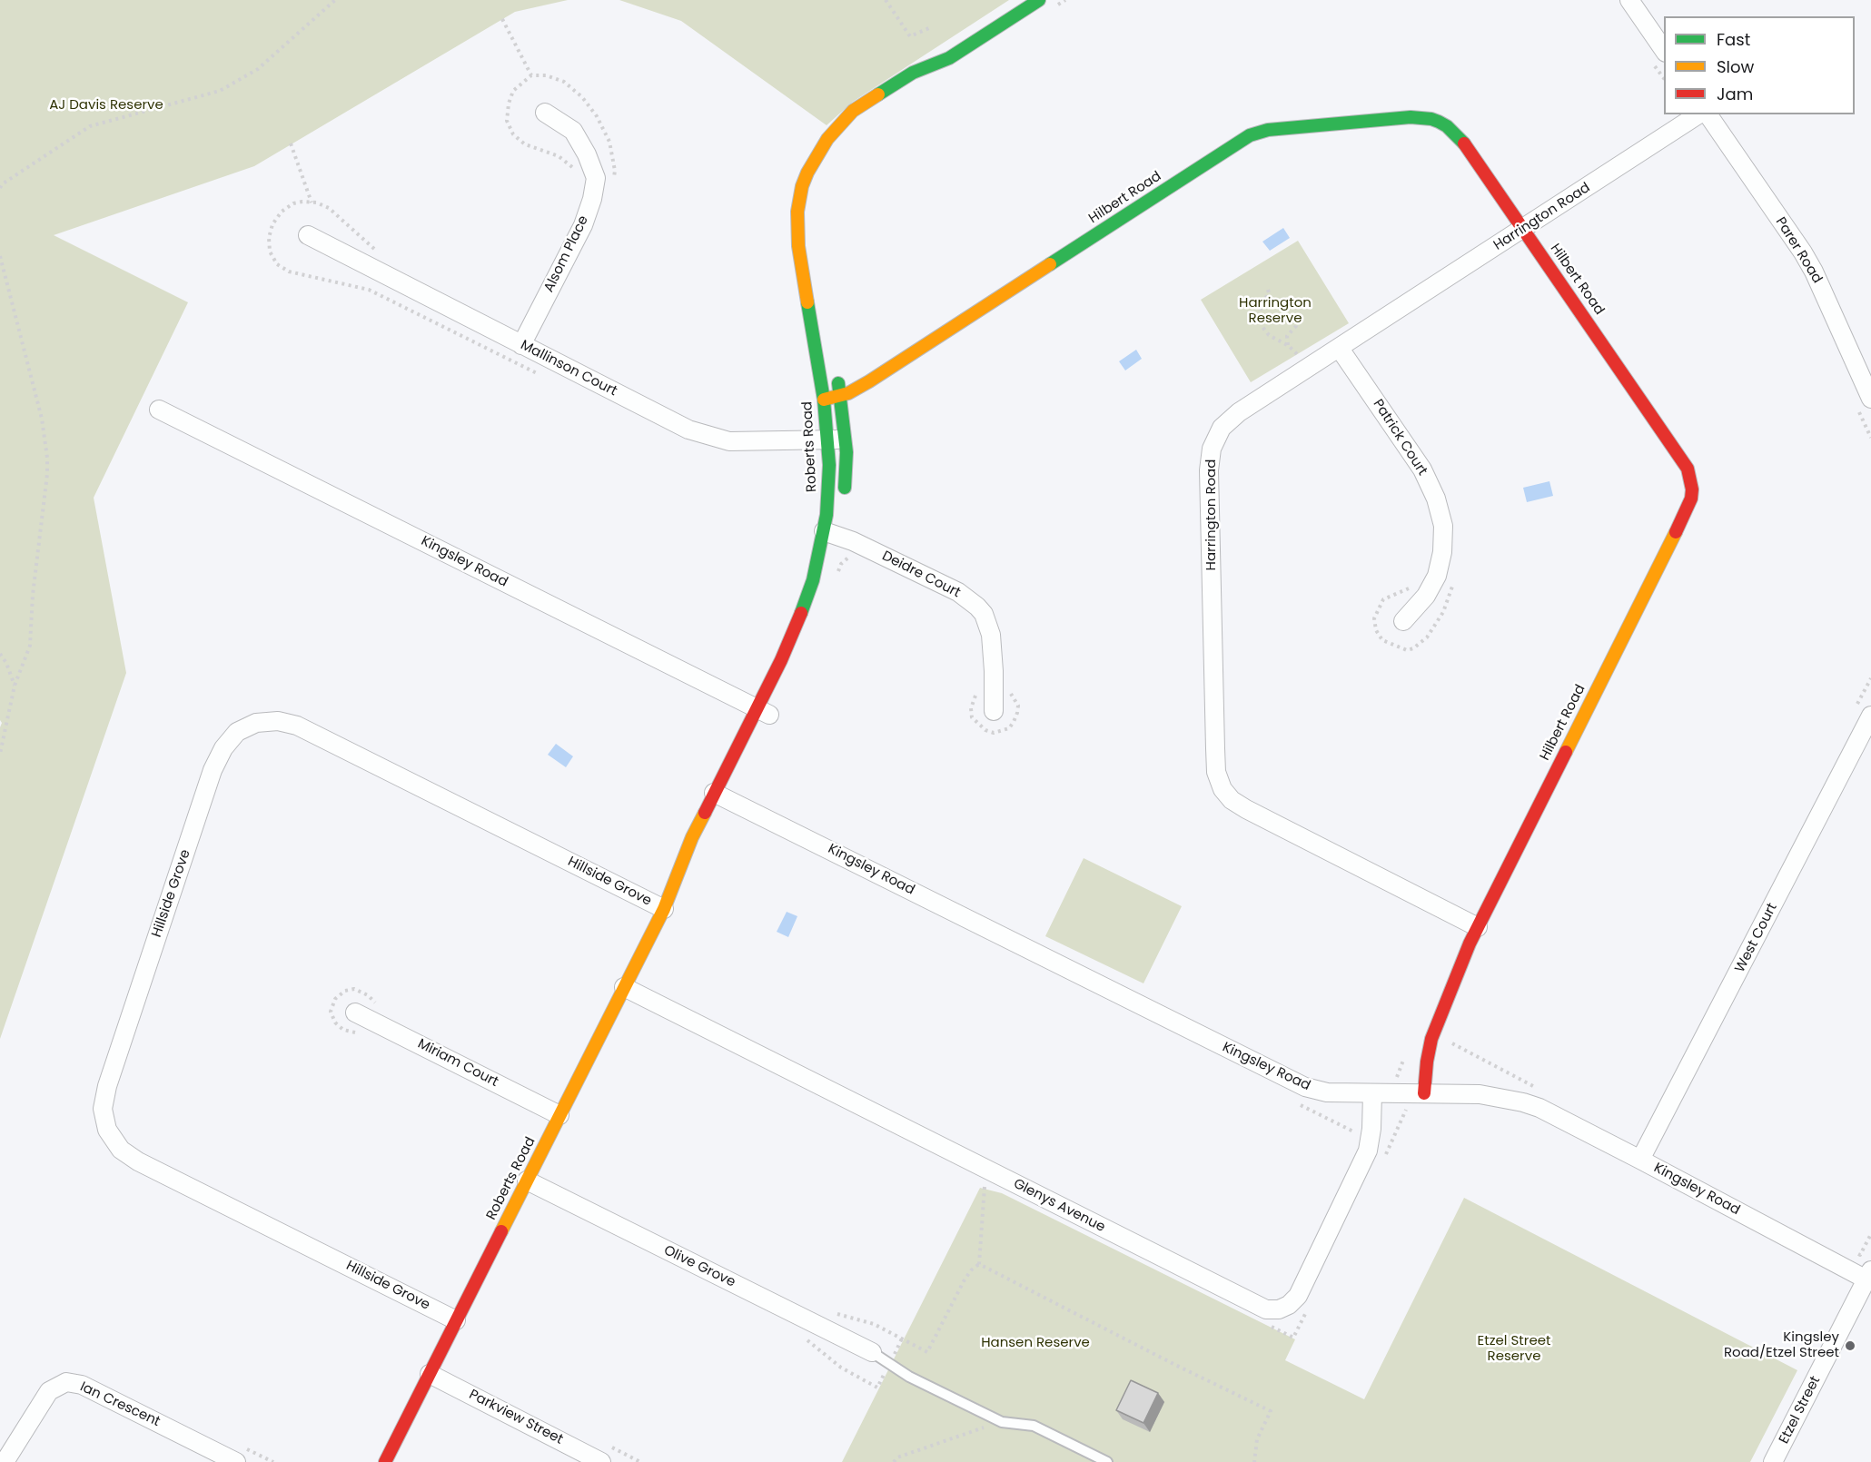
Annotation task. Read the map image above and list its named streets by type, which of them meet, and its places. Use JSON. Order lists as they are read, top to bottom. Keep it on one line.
{"streets":{"street":["Hilbert Road","Harrington Road","Parer Road","Alsom Place","Mallinson Court","Patrick Court","Roberts Road","Kingsley Road","Deidre Court","Hillside Grove","West Court","Miriam Court","Glenys Avenue","Olive Grove","Ian Crescent","Etzel Street","Parkview Street"]},"crossings":[["Hilbert Road","Harrington Road"],["Hilbert Road","Roberts Road"],["Hilbert Road","Kingsley Road"],["Harrington Road","Patrick Court"],["Alsom Place","Mallinson Court"],["Mallinson Court","Roberts Road"],["Roberts Road","Kingsley Road"],["Roberts Road","Deidre Court"],["Roberts Road","Hillside Grove"],["Roberts Road","Miriam Court"],["Roberts Road","Glenys Avenue"],["Roberts Road","Olive Grove"],["Roberts Road","Parkview Street"],["Kingsley Road","West Court"],["Kingsley Road","Glenys Avenue"],["Kingsley Road","Etzel Street"]],"parks":["AJ Davis Reserve","Harrington Reserve","Etzel Street Reserve","Hansen Reserve"],"places":["Kingsley Road/Etzel Street"],"legend":["Fast","Slow","Jam"]}
